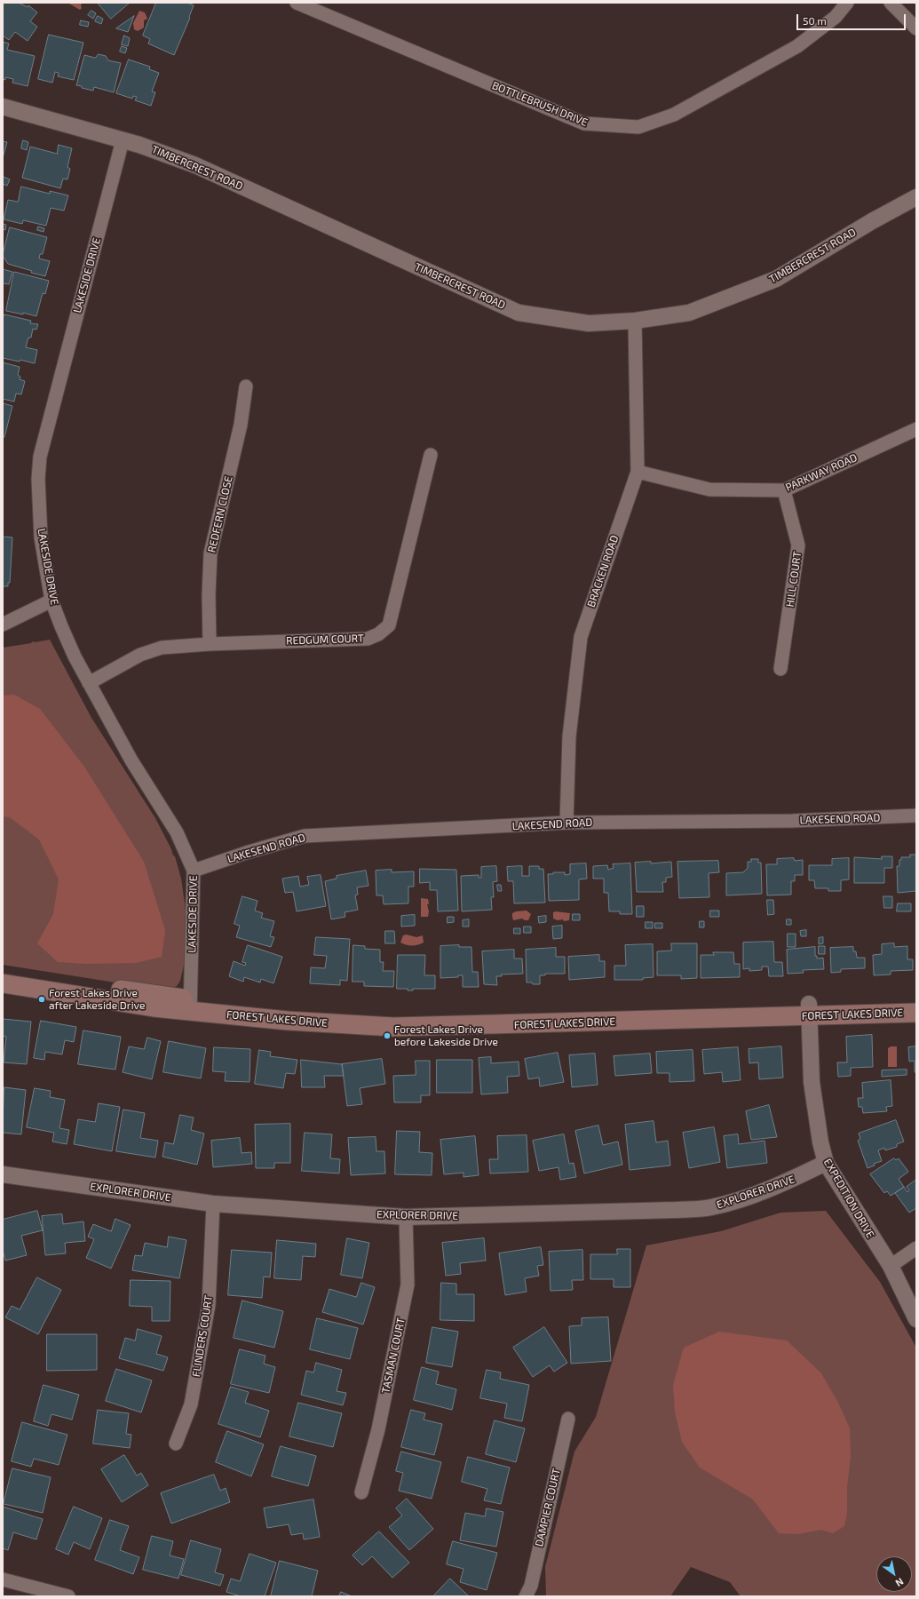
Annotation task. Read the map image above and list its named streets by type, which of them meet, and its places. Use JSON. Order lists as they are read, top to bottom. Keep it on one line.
{"streets":{"main road":["FOREST LAKES DRIVE"],"street":["BOTTLEBRUSH DRIVE","TIMBERCREST ROAD","LAKESIDE DRIVE","PARKWAY ROAD","REDFERN CLOSE","BRACKEN ROAD","HILL COURT","REDGUM COURT","LAKESEND ROAD","EXPLORER DRIVE","EXPEDITION DRIVE","FLINDERS COURT","TASMAN COURT","DAMPIER COURT"]},"crossings":[["TIMBERCREST ROAD","LAKESIDE DRIVE"],["TIMBERCREST ROAD","BRACKEN ROAD"],["LAKESIDE DRIVE","REDGUM COURT"],["LAKESIDE DRIVE","LAKESEND ROAD"],["LAKESIDE DRIVE","FOREST LAKES DRIVE"],["PARKWAY ROAD","BRACKEN ROAD"],["PARKWAY ROAD","HILL COURT"],["REDFERN CLOSE","REDGUM COURT"],["BRACKEN ROAD","LAKESEND ROAD"],["FOREST LAKES DRIVE","EXPEDITION DRIVE"],["EXPLORER DRIVE","EXPEDITION DRIVE"],["EXPLORER DRIVE","FLINDERS COURT"],["EXPLORER DRIVE","TASMAN COURT"]],"places":["Forest Lakes Drive after Lakeside Drive","Forest Lakes Drive before Lakeside Drive"],"scale_bar":"50 m","north":"bottom right"}
